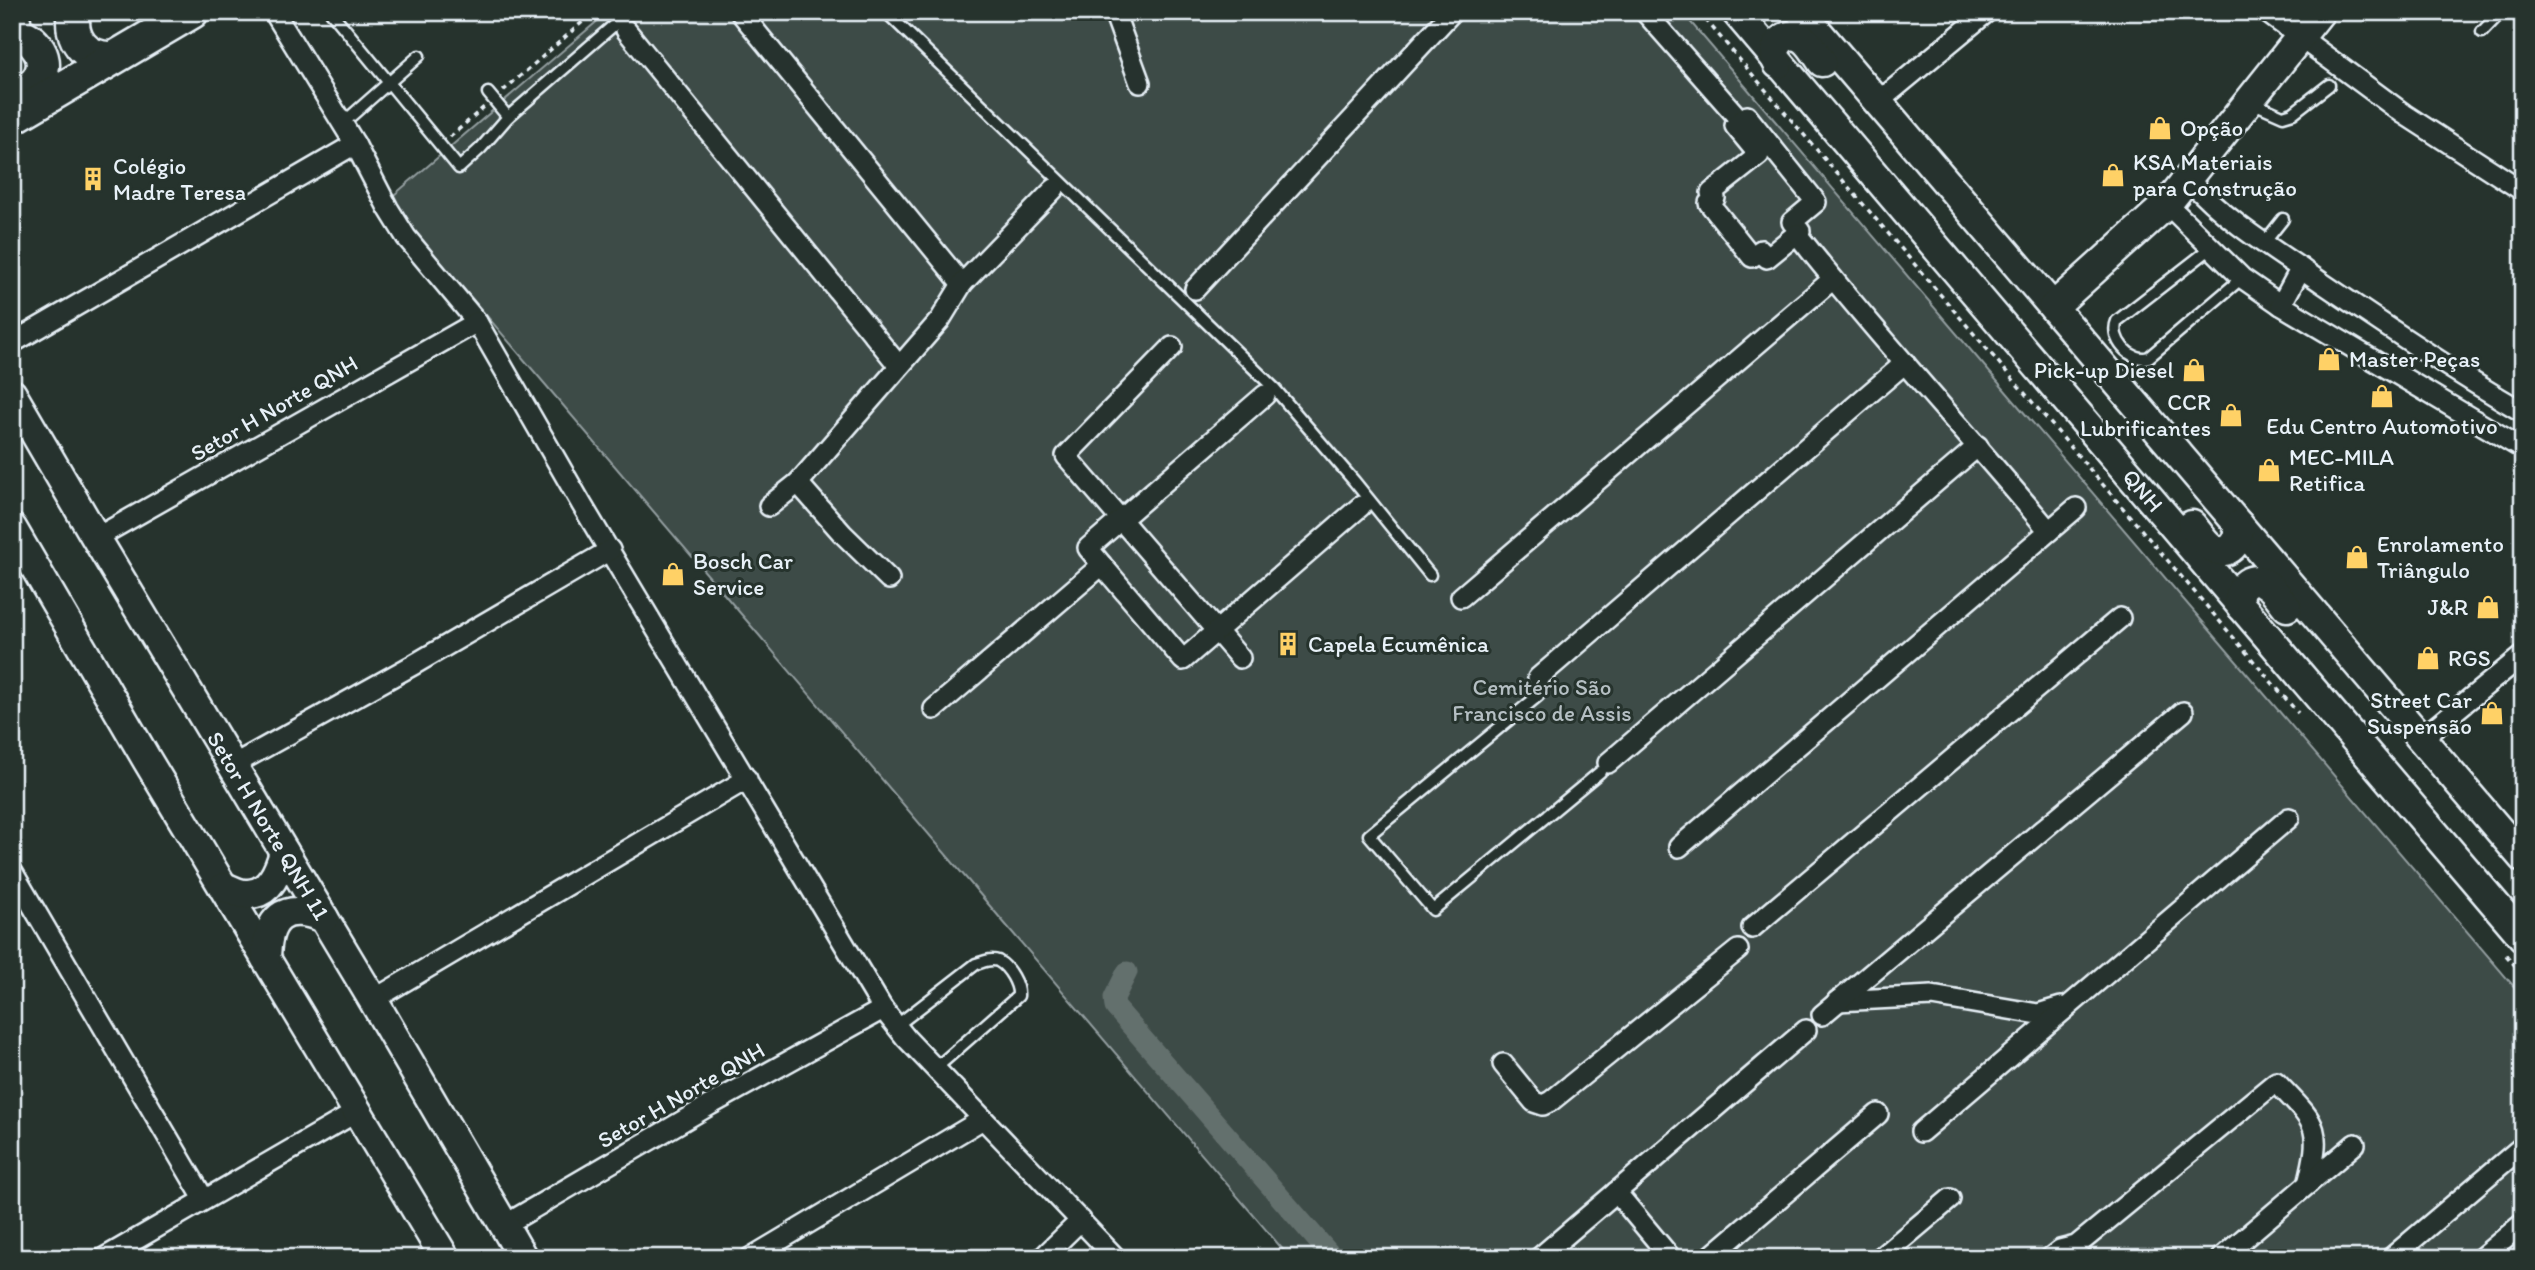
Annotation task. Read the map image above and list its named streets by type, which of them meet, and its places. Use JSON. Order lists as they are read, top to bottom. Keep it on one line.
{"streets":{"street":["Setor H Norte QNH","QNH","Setor H Norte QNH 11"]},"crossings":[["Setor H Norte QNH","Setor H Norte QNH 11"]],"parks":["Cemitério São Francisco de Assis"],"places":{"shop":["Opção","KSA Materiais para Construção","Master Peças","Pick-up Diesel","Edu Centro Automotivo","CCR Lubrificantes","MEC-MILA Retifica","Enrolamento Triângulo","Bosch Car Service","J&R","RGS","Street Car Suspensão"],"building":["Colégio Madre Teresa","Capela Ecumênica"]}}
